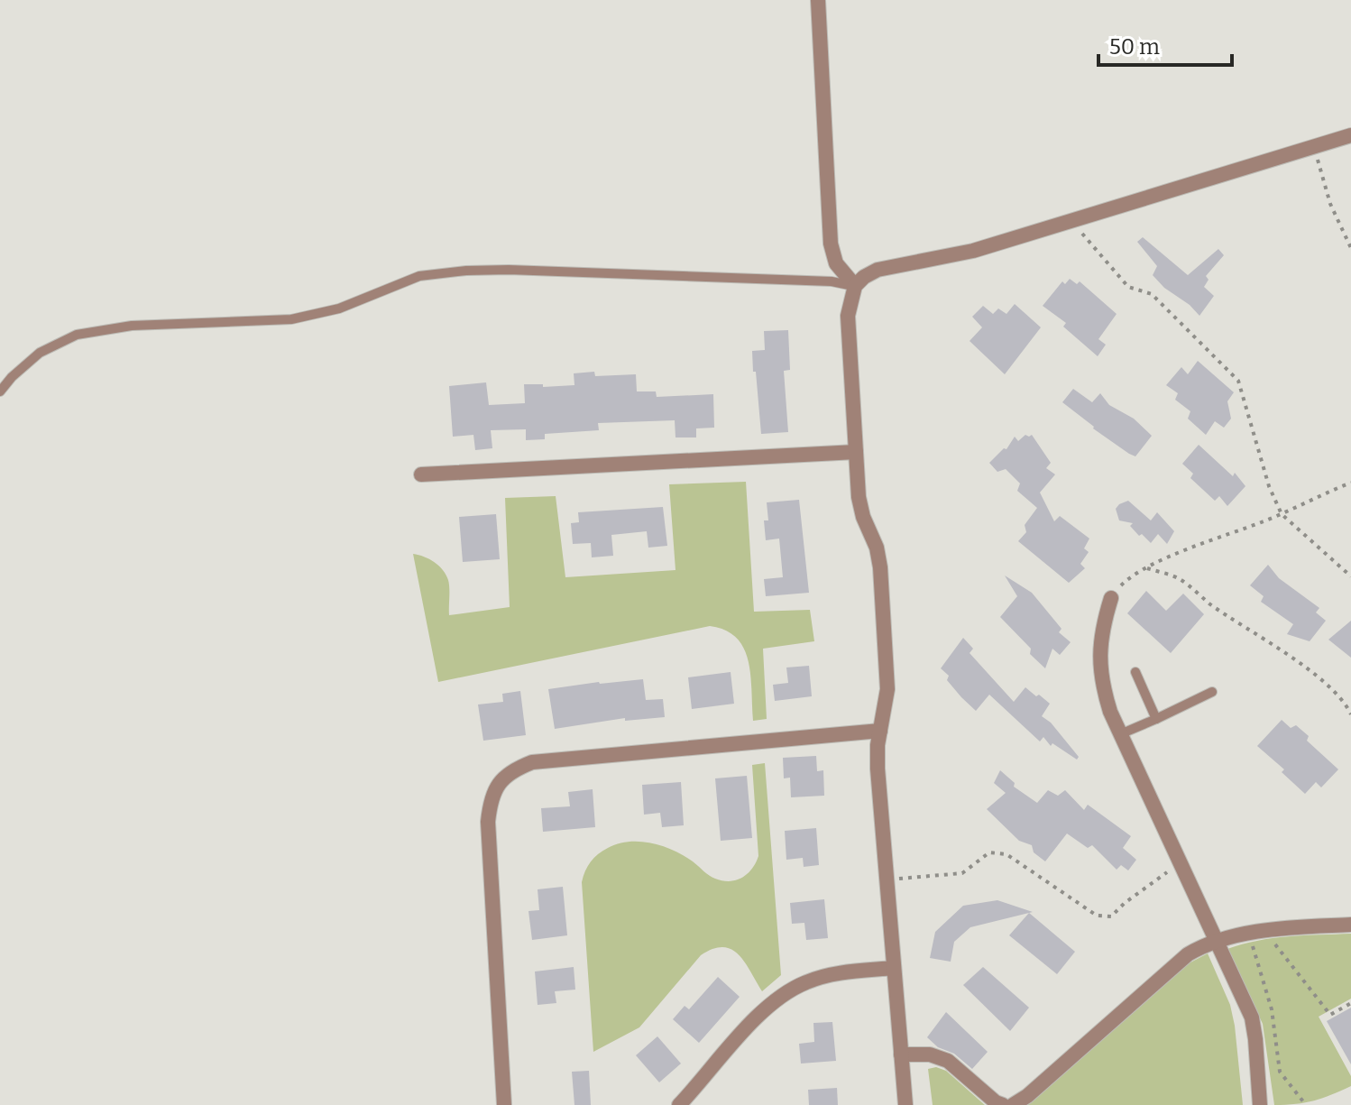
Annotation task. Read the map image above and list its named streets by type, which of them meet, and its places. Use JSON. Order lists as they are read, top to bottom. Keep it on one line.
{"scale_bar":"50 m"}
